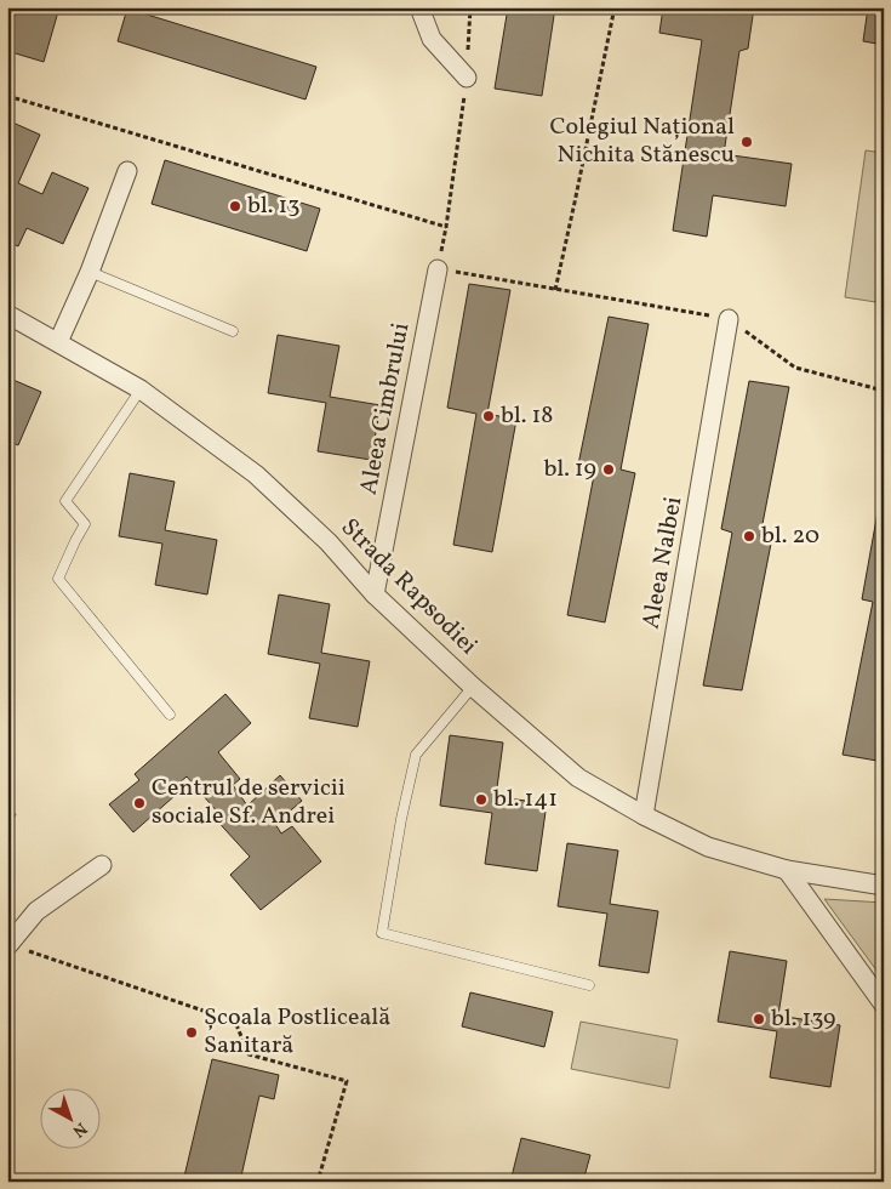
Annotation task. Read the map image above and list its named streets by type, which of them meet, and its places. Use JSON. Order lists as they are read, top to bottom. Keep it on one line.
{"streets":{"street":["Aleea Cimbrului","Aleea Nalbei","Strada Rapsodiei"]},"crossings":[["Aleea Cimbrului","Strada Rapsodiei"],["Aleea Nalbei","Strada Rapsodiei"]],"places":["Colegiul Național Nichita Stănescu","bl. 13","bl. 18","bl. 19","bl. 20","bl. 141","Centrul de servicii sociale Sf. Andrei","bl. 139","Școala Postliceală Sanitară"],"north":"bottom right"}
